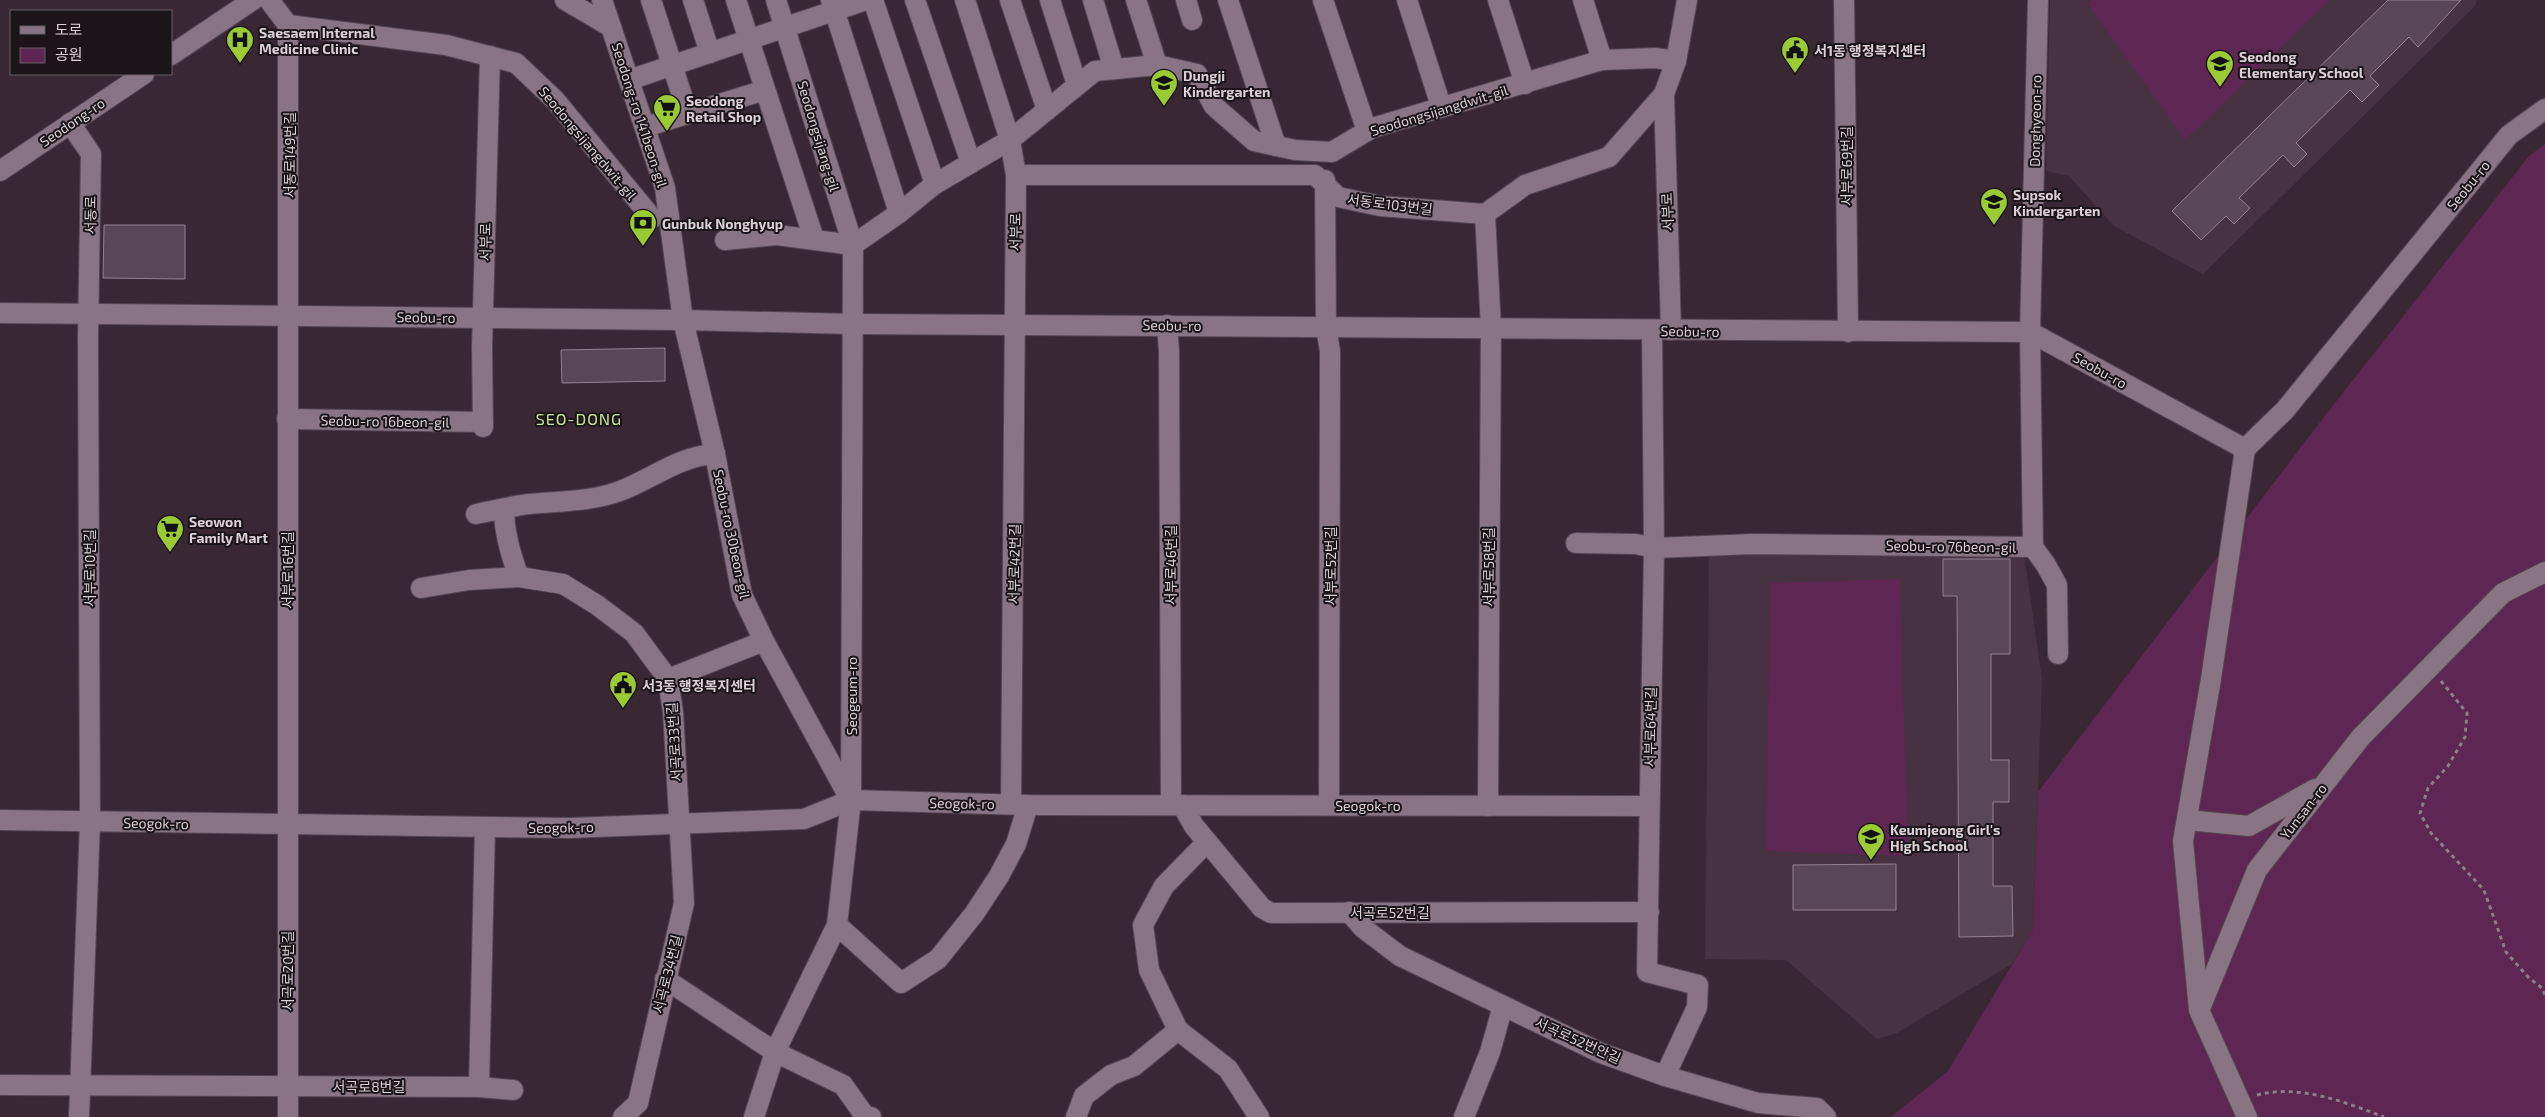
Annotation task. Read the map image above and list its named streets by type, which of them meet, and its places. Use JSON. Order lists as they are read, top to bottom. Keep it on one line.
{"streets":{"street":["Seodongsijangdwit-gil","Seodong-ro 141beon-gil","Donghyeon-ro","Seodong-ro","Seodongsijang-gil","서동로149번길","서부로69번길","Seobu-ro","서동로103번길","서부로","서동로","Seobu-ro 16beon-gil","Seobu-ro 30beon-gil","Seobu-ro 76beon-gil","서부로42번길","서부로46번길","서부로52번길","서부로58번길","서부로10번길","서부로16번길","Seogeum-ro","서부로64번길","서곡로33번길","Seogok-ro","Yunsan-ro","서곡로52번길","서곡로20번길","서곡로34번길","서곡로52번안길","서곡로8번길"]},"crossings":[["Seodongsijangdwit-gil","서동로149번길"],["Seodongsijangdwit-gil","서부로"],["Seodong-ro 141beon-gil","Seobu-ro"],["Seodong-ro 141beon-gil","Seobu-ro 30beon-gil"],["Donghyeon-ro","Seobu-ro"],["Donghyeon-ro","Seobu-ro 76beon-gil"],["Seodong-ro","서동로"],["서동로149번길","Seobu-ro"],["서동로149번길","서부로16번길"],["서부로69번길","Seobu-ro"],["Seobu-ro","서부로"],["Seobu-ro","서동로"],["Seobu-ro","Seobu-ro 30beon-gil"],["Seobu-ro","Seobu-ro 76beon-gil"],["Seobu-ro","서부로42번길"],["Seobu-ro","서부로46번길"],["Seobu-ro","서부로52번길"],["Seobu-ro","서부로58번길"],["Seobu-ro","서부로10번길"],["Seobu-ro","서부로16번길"],["Seobu-ro","Seogeum-ro"],["Seobu-ro","서부로64번길"],["서동로103번길","서부로"],["서부로","Seobu-ro 16beon-gil"],["서부로","서부로42번길"],["서부로","서부로64번길"],["서동로","서부로10번길"],["Seobu-ro 16beon-gil","서부로16번길"],["Seobu-ro 30beon-gil","Seogeum-ro"],["Seobu-ro 30beon-gil","Seogok-ro"],["Seobu-ro 76beon-gil","서부로64번길"],["서부로42번길","Seogok-ro"],["서부로46번길","Seogok-ro"],["서부로46번길","서곡로52번길"],["서부로52번길","Seogok-ro"],["서부로58번길","Seogok-ro"],["서부로10번길","Seogok-ro"],["서부로16번길","Seogok-ro"],["서부로16번길","서곡로20번길"],["Seogeum-ro","Seogok-ro"],["서부로64번길","Seogok-ro"],["서부로64번길","서곡로52번길"],["서부로64번길","서곡로52번안길"],["서곡로33번길","Seogok-ro"],["서곡로33번길","서곡로34번길"],["Seogok-ro","서곡로52번길"],["Seogok-ro","서곡로20번길"],["Seogok-ro","서곡로34번길"],["서곡로52번길","서곡로52번안길"],["서곡로20번길","서곡로8번길"]],"districts":["SEO-DONG"],"places":{"hospital":["Saesaem Internal Medicine Clinic"],"public building":["서1동 행정복지센터","서3동 행정복지센터"],"school or university":["Seodong Elementary School","Dungji Kindergarten","Supsok Kindergarten","Keumjeong Girl's High School"],"supermarket":["Seodong Retail Shop","Seowon Family Mart"],"bank":["Gunbuk Nonghyup"]},"legend":["도로","공원"]}
